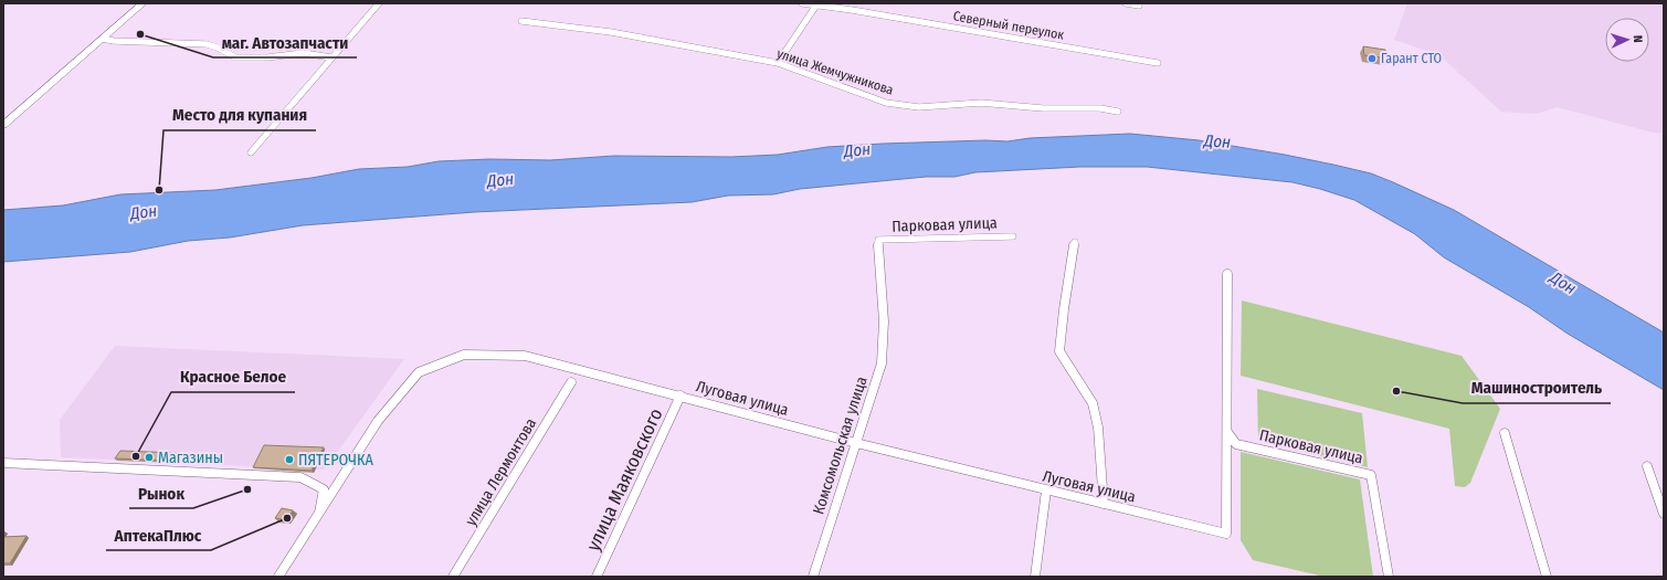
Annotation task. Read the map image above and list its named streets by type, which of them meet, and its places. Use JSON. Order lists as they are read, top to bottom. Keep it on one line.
{"streets":{"street":["Северный переулок","улица Жемчужникова","Парковая улица","Луговая улица","Комсомольская улица","улица Лермонтова","улица Маяковского"]},"crossings":[["Парковая улица","Луговая улица"],["Парковая улица","Комсомольская улица"],["Луговая улица","Комсомольская улица"],["Луговая улица","улица Маяковского"]],"water":["Дон"],"places":["маг. Автозапчасти","Гарант СТО","Место для купания","Машиностроитель","Красное Белое","Магазины","ПЯТЕРОЧКА","Рынок","АптекаПлюс"],"north":"right"}
